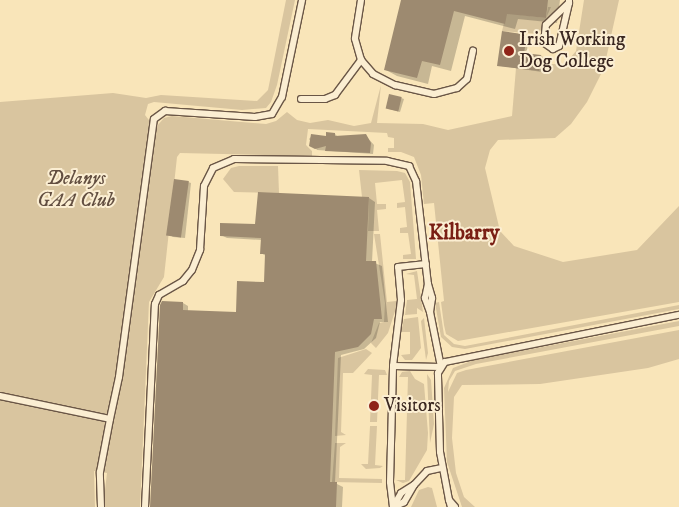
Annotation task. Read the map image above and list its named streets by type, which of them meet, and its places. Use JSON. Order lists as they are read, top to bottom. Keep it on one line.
{"districts":["Kilbarry"],"parks":["Delanys GAA Club"],"places":["Irish Working Dog College","Visitors"]}
